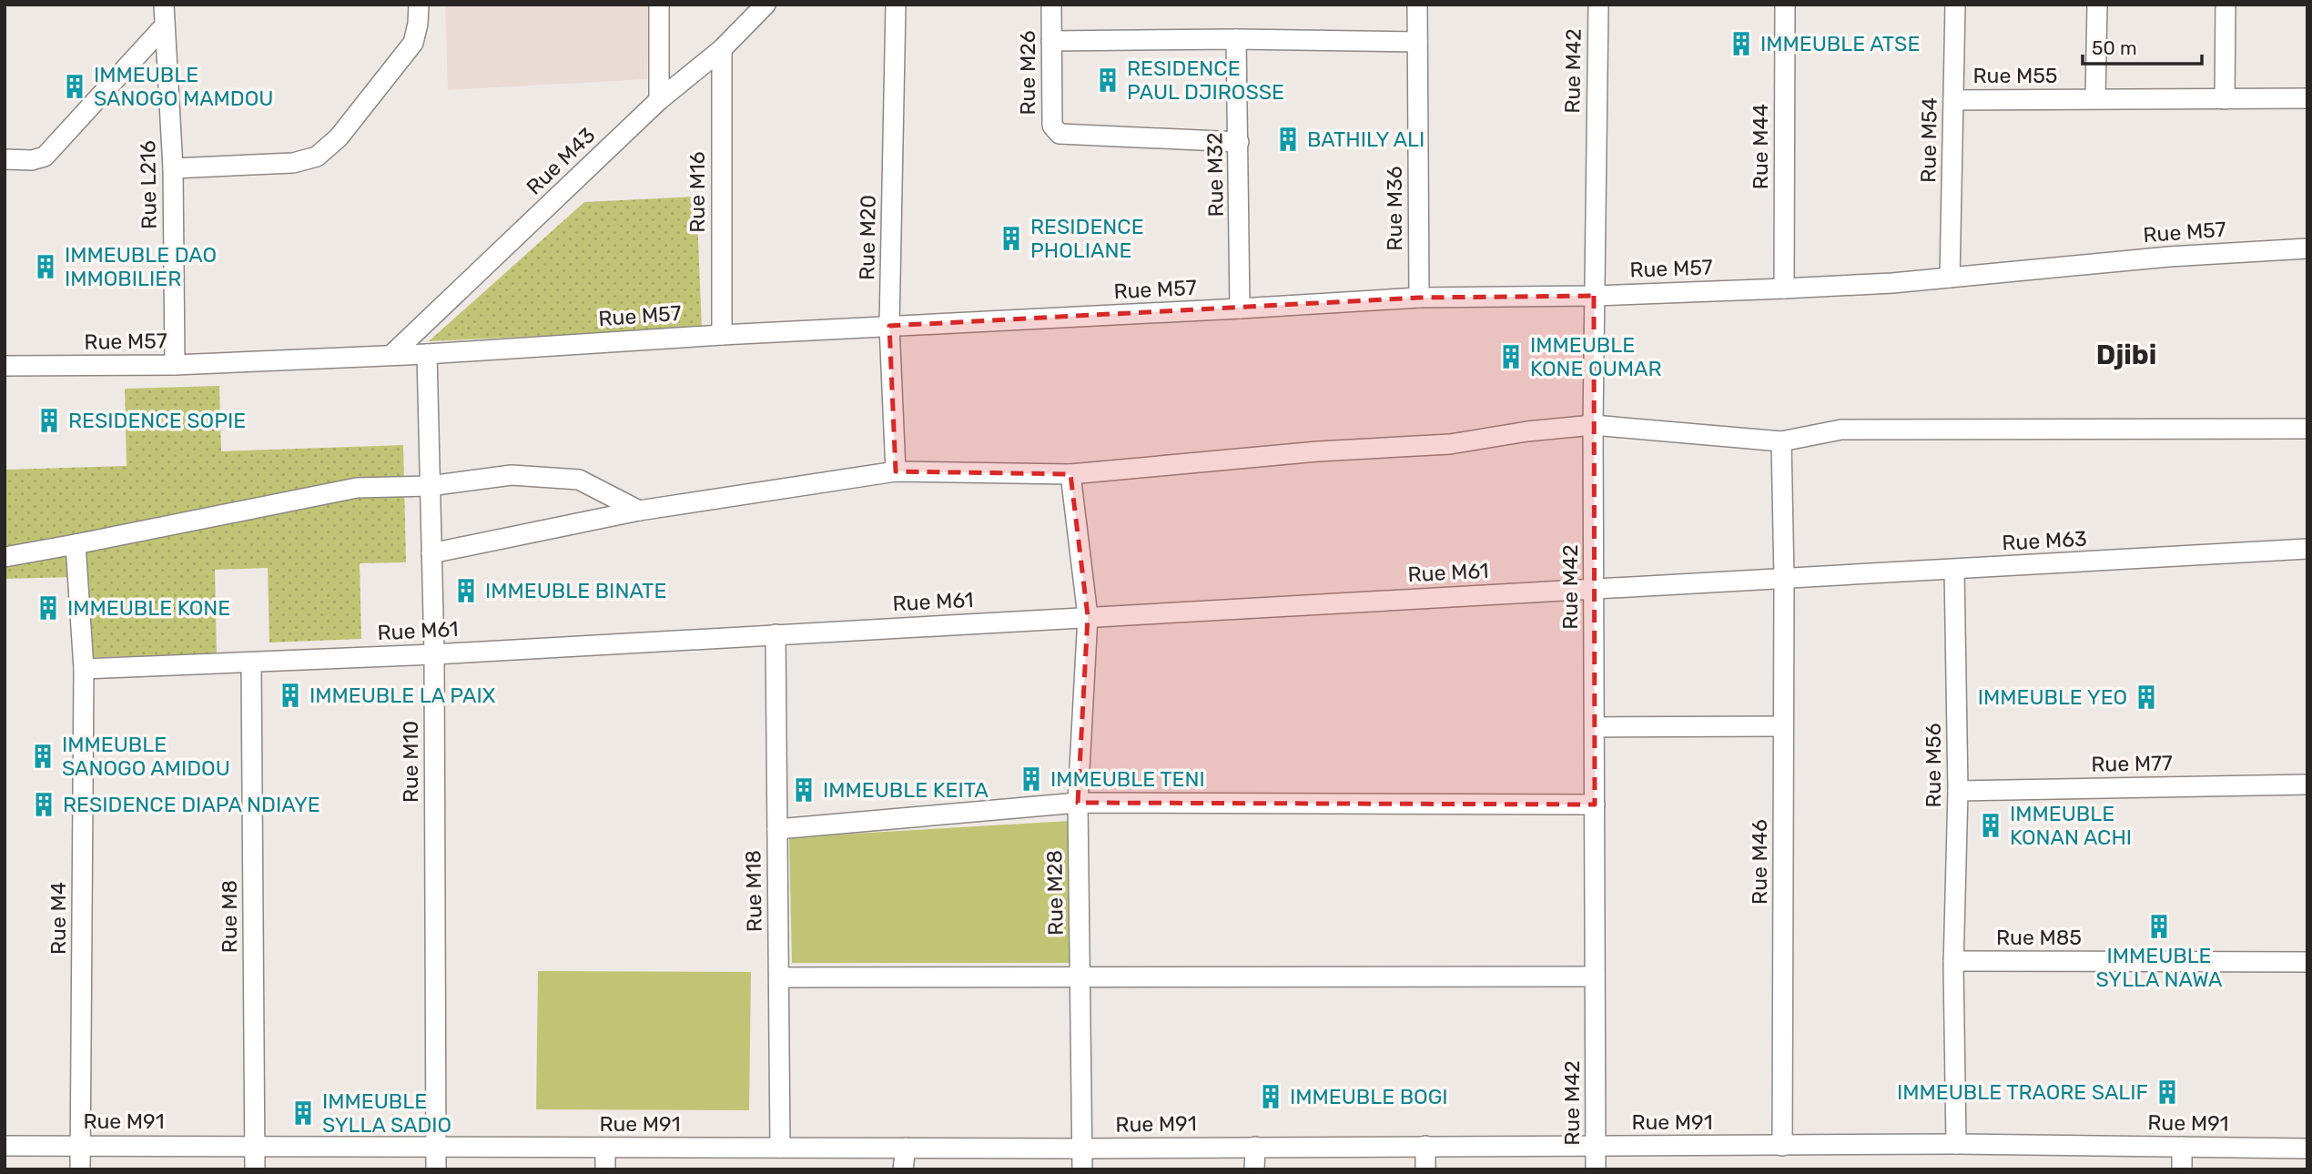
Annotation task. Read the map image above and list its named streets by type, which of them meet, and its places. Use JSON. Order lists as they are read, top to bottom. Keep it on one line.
{"streets":{"street":["Rue M42","Rue M26","Rue M55","Rue M54","Rue M44","Rue M43","Rue M32","Rue L216","Rue M16","Rue M36","Rue M57","Rue M20","Rue M63","Rue M61","Rue M10","Rue M77","Rue M56","Rue M46","Rue M18","Rue M28","Rue M8","Rue M4","Rue M85","Rue M91"]},"crossings":[["Rue M42","Rue M57"],["Rue M42","Rue M61"],["Rue M42","Rue M91"],["Rue M26","Rue M32"],["Rue M55","Rue M54"],["Rue M54","Rue M57"],["Rue M44","Rue M57"],["Rue M43","Rue M16"],["Rue M43","Rue M57"],["Rue M32","Rue M57"],["Rue L216","Rue M57"],["Rue M16","Rue M57"],["Rue M36","Rue M57"],["Rue M57","Rue M20"],["Rue M57","Rue M10"],["Rue M63","Rue M61"],["Rue M63","Rue M56"],["Rue M63","Rue M46"],["Rue M61","Rue M10"],["Rue M61","Rue M46"],["Rue M61","Rue M18"],["Rue M61","Rue M28"],["Rue M61","Rue M8"],["Rue M61","Rue M4"],["Rue M10","Rue M91"],["Rue M77","Rue M56"],["Rue M56","Rue M85"],["Rue M46","Rue M91"],["Rue M18","Rue M91"],["Rue M28","Rue M91"],["Rue M8","Rue M91"],["Rue M4","Rue M91"]],"districts":["Djibi"],"places":{"building":["IMMEUBLE ATSE","RESIDENCE PAUL DJIROSSE","IMMEUBLE SANOGO MAMDOU","BATHILY ALI","RESIDENCE PHOLIANE","IMMEUBLE DAO IMMOBILIER","IMMEUBLE KONE OUMAR","RESIDENCE SOPIE","IMMEUBLE BINATE","IMMEUBLE KONE","IMMEUBLE LA PAIX","IMMEUBLE YEO","IMMEUBLE SANOGO AMIDOU","IMMEUBLE TENI","IMMEUBLE KEITA","RESIDENCE DIAPA NDIAYE","IMMEUBLE KONAN ACHI","IMMEUBLE SYLLA NAWA","IMMEUBLE TRAORE SALIF","IMMEUBLE BOGI","IMMEUBLE SYLLA SADIO"]},"scale_bar":"50 m"}
